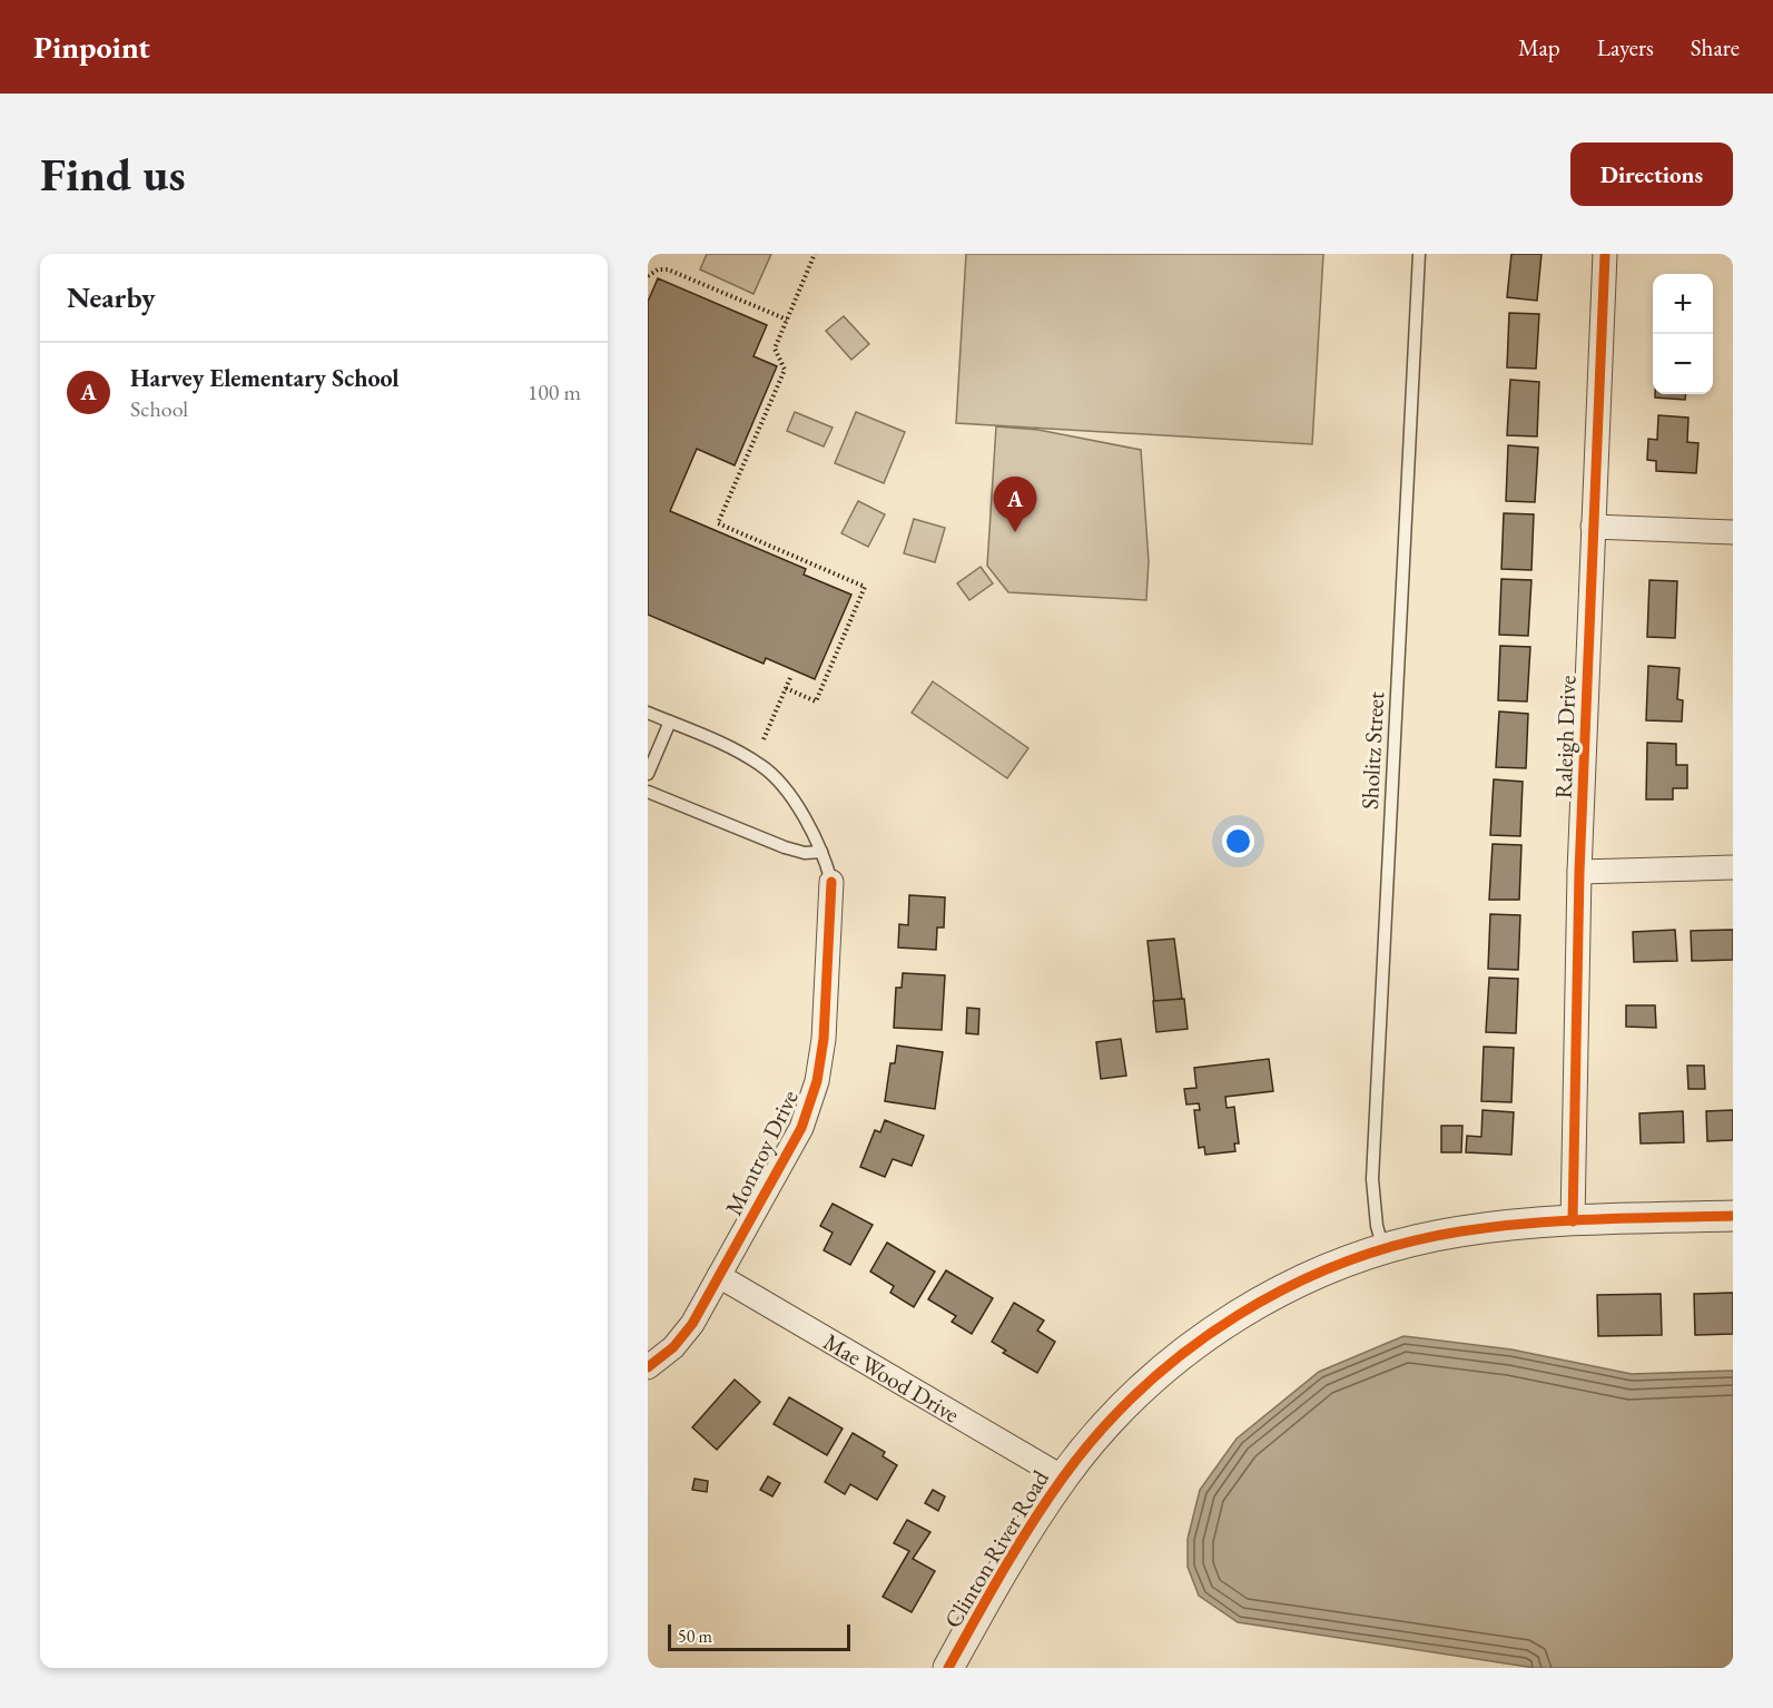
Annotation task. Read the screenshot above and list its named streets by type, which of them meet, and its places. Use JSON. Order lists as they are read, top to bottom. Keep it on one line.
{"streets":{"street":["Raleigh Drive","Montroy Drive","Mae Wood Drive","Clinton River Road"],"lane":["Sholitz Street"]},"crossings":[["Raleigh Drive","Clinton River Road"],["Sholitz Street","Clinton River Road"],["Montroy Drive","Mae Wood Drive"],["Mae Wood Drive","Clinton River Road"]],"scale_bar":"50 m","page":{"header":"Pinpoint","nav":["Map","Layers","Share"],"buttons":"Directions","title":"Find us","heading":"Nearby","map_buttons":["+","−"],"list":[{"mark":"A","name":"Harvey Elementary School","note":"School","value":"100 m"}],"pins":"A","scale":"50 m"}}
